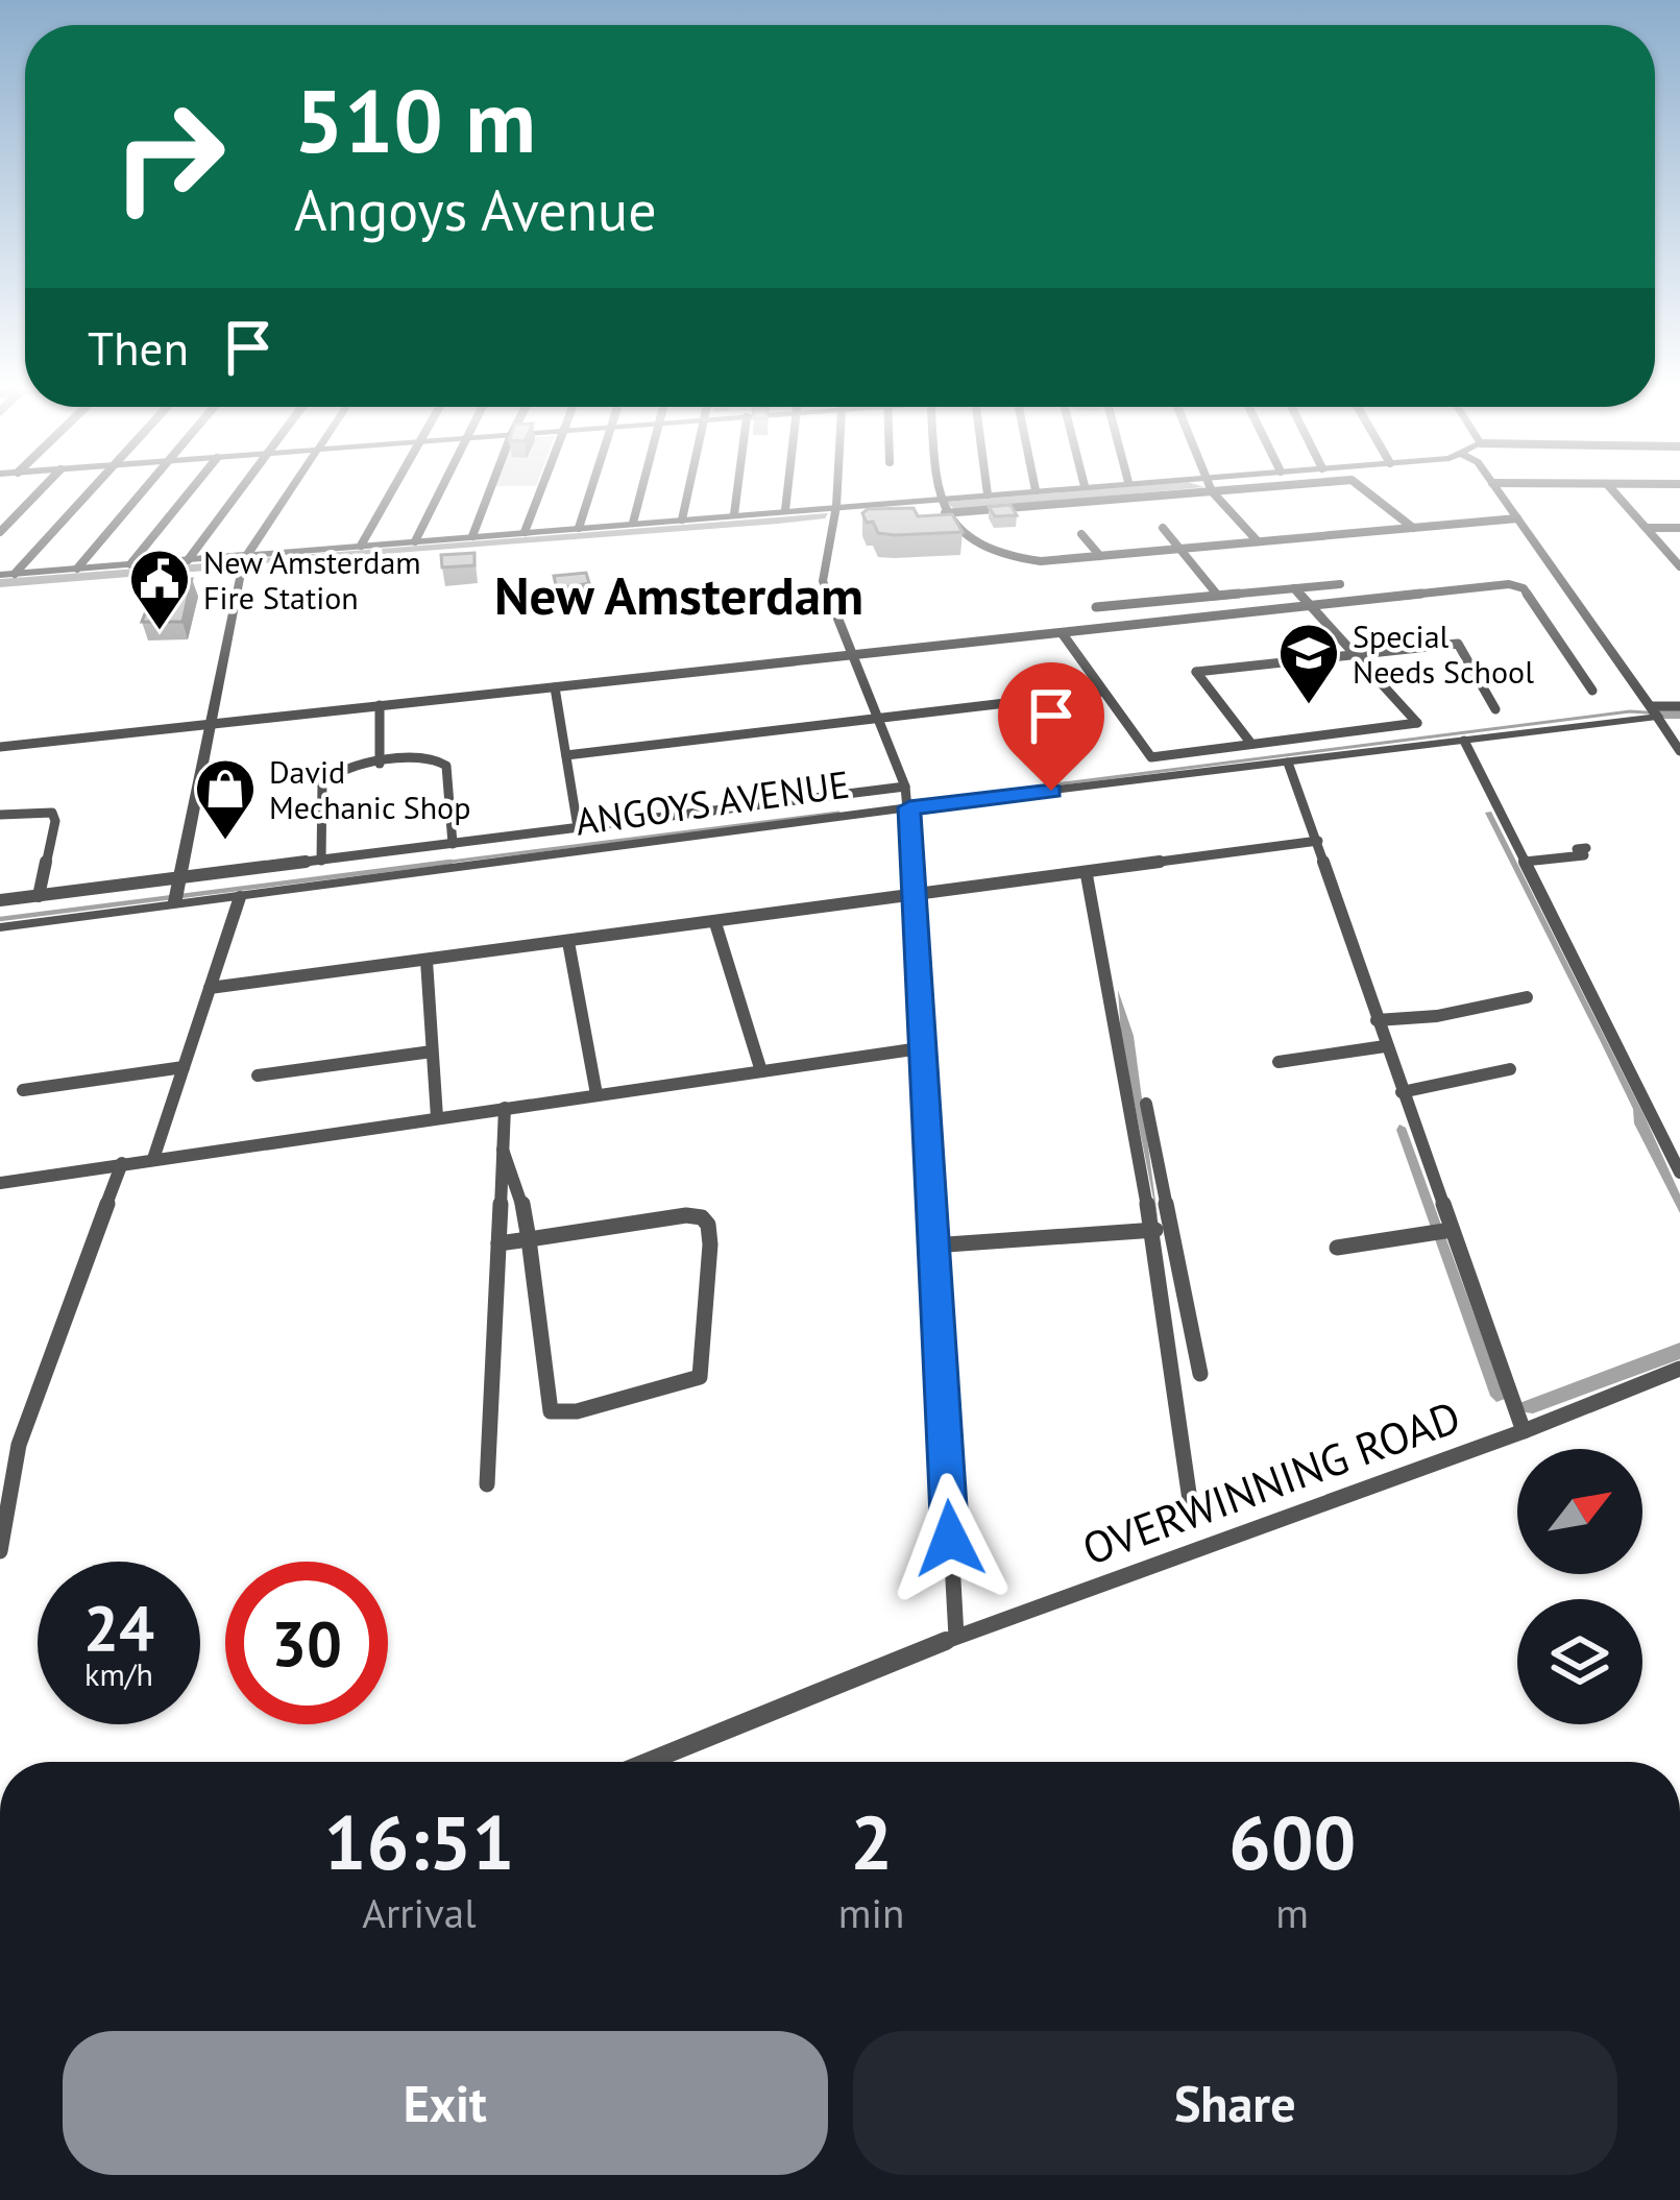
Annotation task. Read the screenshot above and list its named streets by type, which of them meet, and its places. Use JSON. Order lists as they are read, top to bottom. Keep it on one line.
{"streets":{"street":["ANGOYS AVENUE","OVERWINNING ROAD"]},"districts":["New Amsterdam"],"places":{"public building":["New Amsterdam Fire Station"],"school or university":["Special Needs School"],"shop":["David Mechanic Shop"]},"north":"top right","page":{"turn":["510 m","Angoys Avenue"],"then":"Then","speed":"24 km/h","limit":"30","eta":["16:51","Arrival","2","min","600","m"],"buttons":["Exit","Share"]}}
